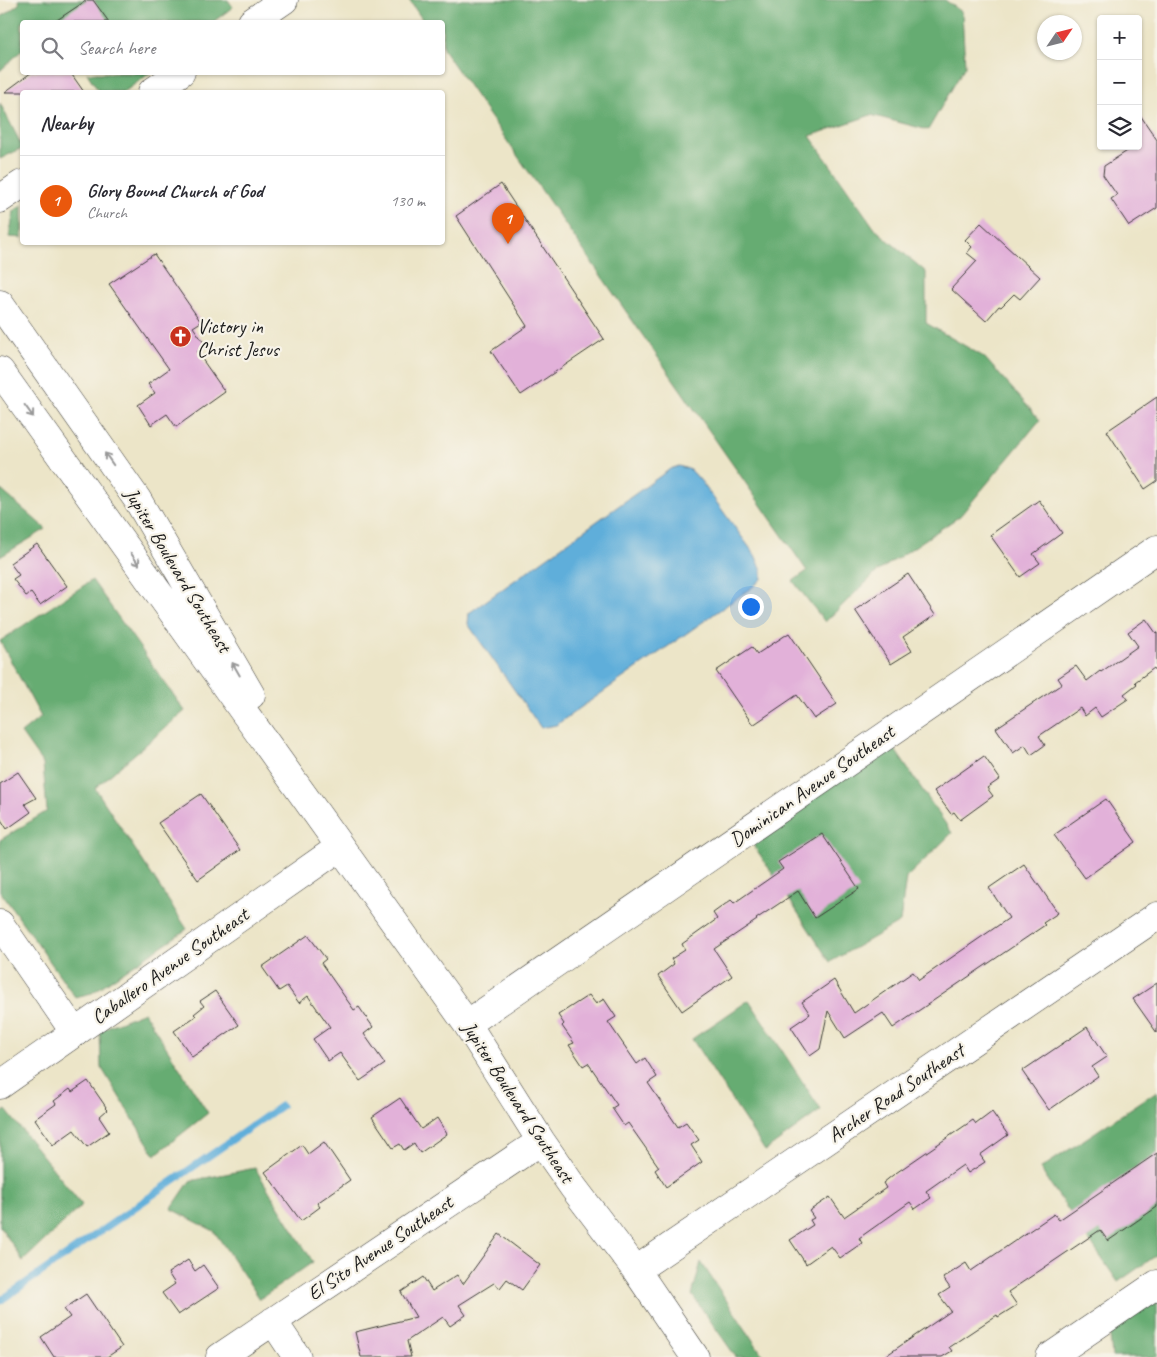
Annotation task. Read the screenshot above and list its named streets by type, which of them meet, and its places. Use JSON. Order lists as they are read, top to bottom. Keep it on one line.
{"streets":{"street":["Jupiter Boulevard Southeast","Dominican Avenue Southeast","Caballero Avenue Southeast","Archer Road Southeast","El Sito Avenue Southeast"]},"crossings":[["Jupiter Boulevard Southeast","Dominican Avenue Southeast"],["Jupiter Boulevard Southeast","Caballero Avenue Southeast"],["Jupiter Boulevard Southeast","Archer Road Southeast"],["Jupiter Boulevard Southeast","El Sito Avenue Southeast"]],"places":{"church":["Victory in Christ Jesus"]},"north":"top right","page":{"map_buttons":["+","−"],"search":"Search here","heading":"Nearby","list":[{"mark":"1","name":"Glory Bound Church of God","note":"Church","value":"130 m"}],"pins":"1"}}
